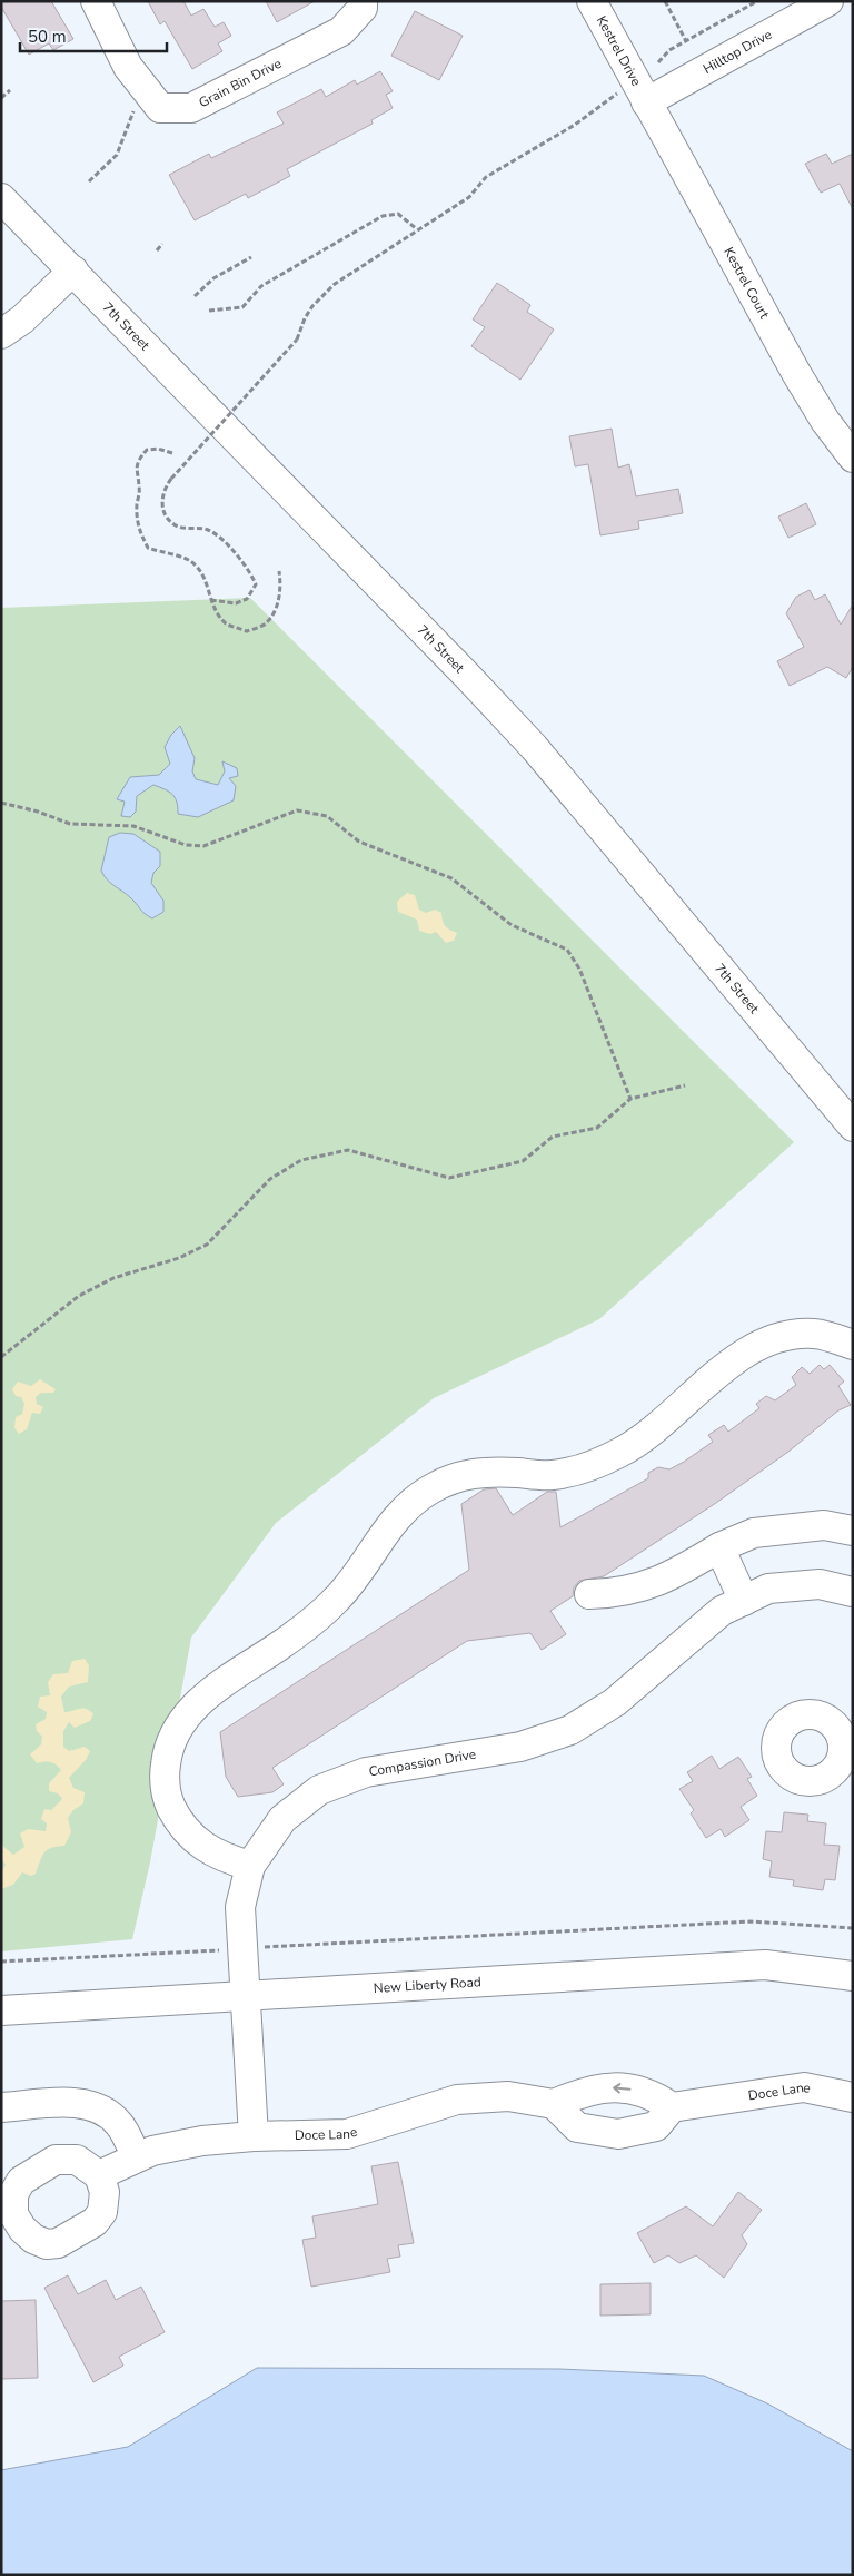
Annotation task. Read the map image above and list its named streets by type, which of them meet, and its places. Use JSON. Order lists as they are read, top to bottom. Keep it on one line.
{"streets":{"street":["Kestrel Drive","Hilltop Drive","Grain Bin Drive","Kestrel Court","7th Street","Compassion Drive","New Liberty Road","Doce Lane"]},"crossings":[["Kestrel Drive","Hilltop Drive"],["Kestrel Drive","Kestrel Court"],["Hilltop Drive","Kestrel Court"],["Compassion Drive","New Liberty Road"],["Compassion Drive","Doce Lane"]],"scale_bar":"50 m"}
